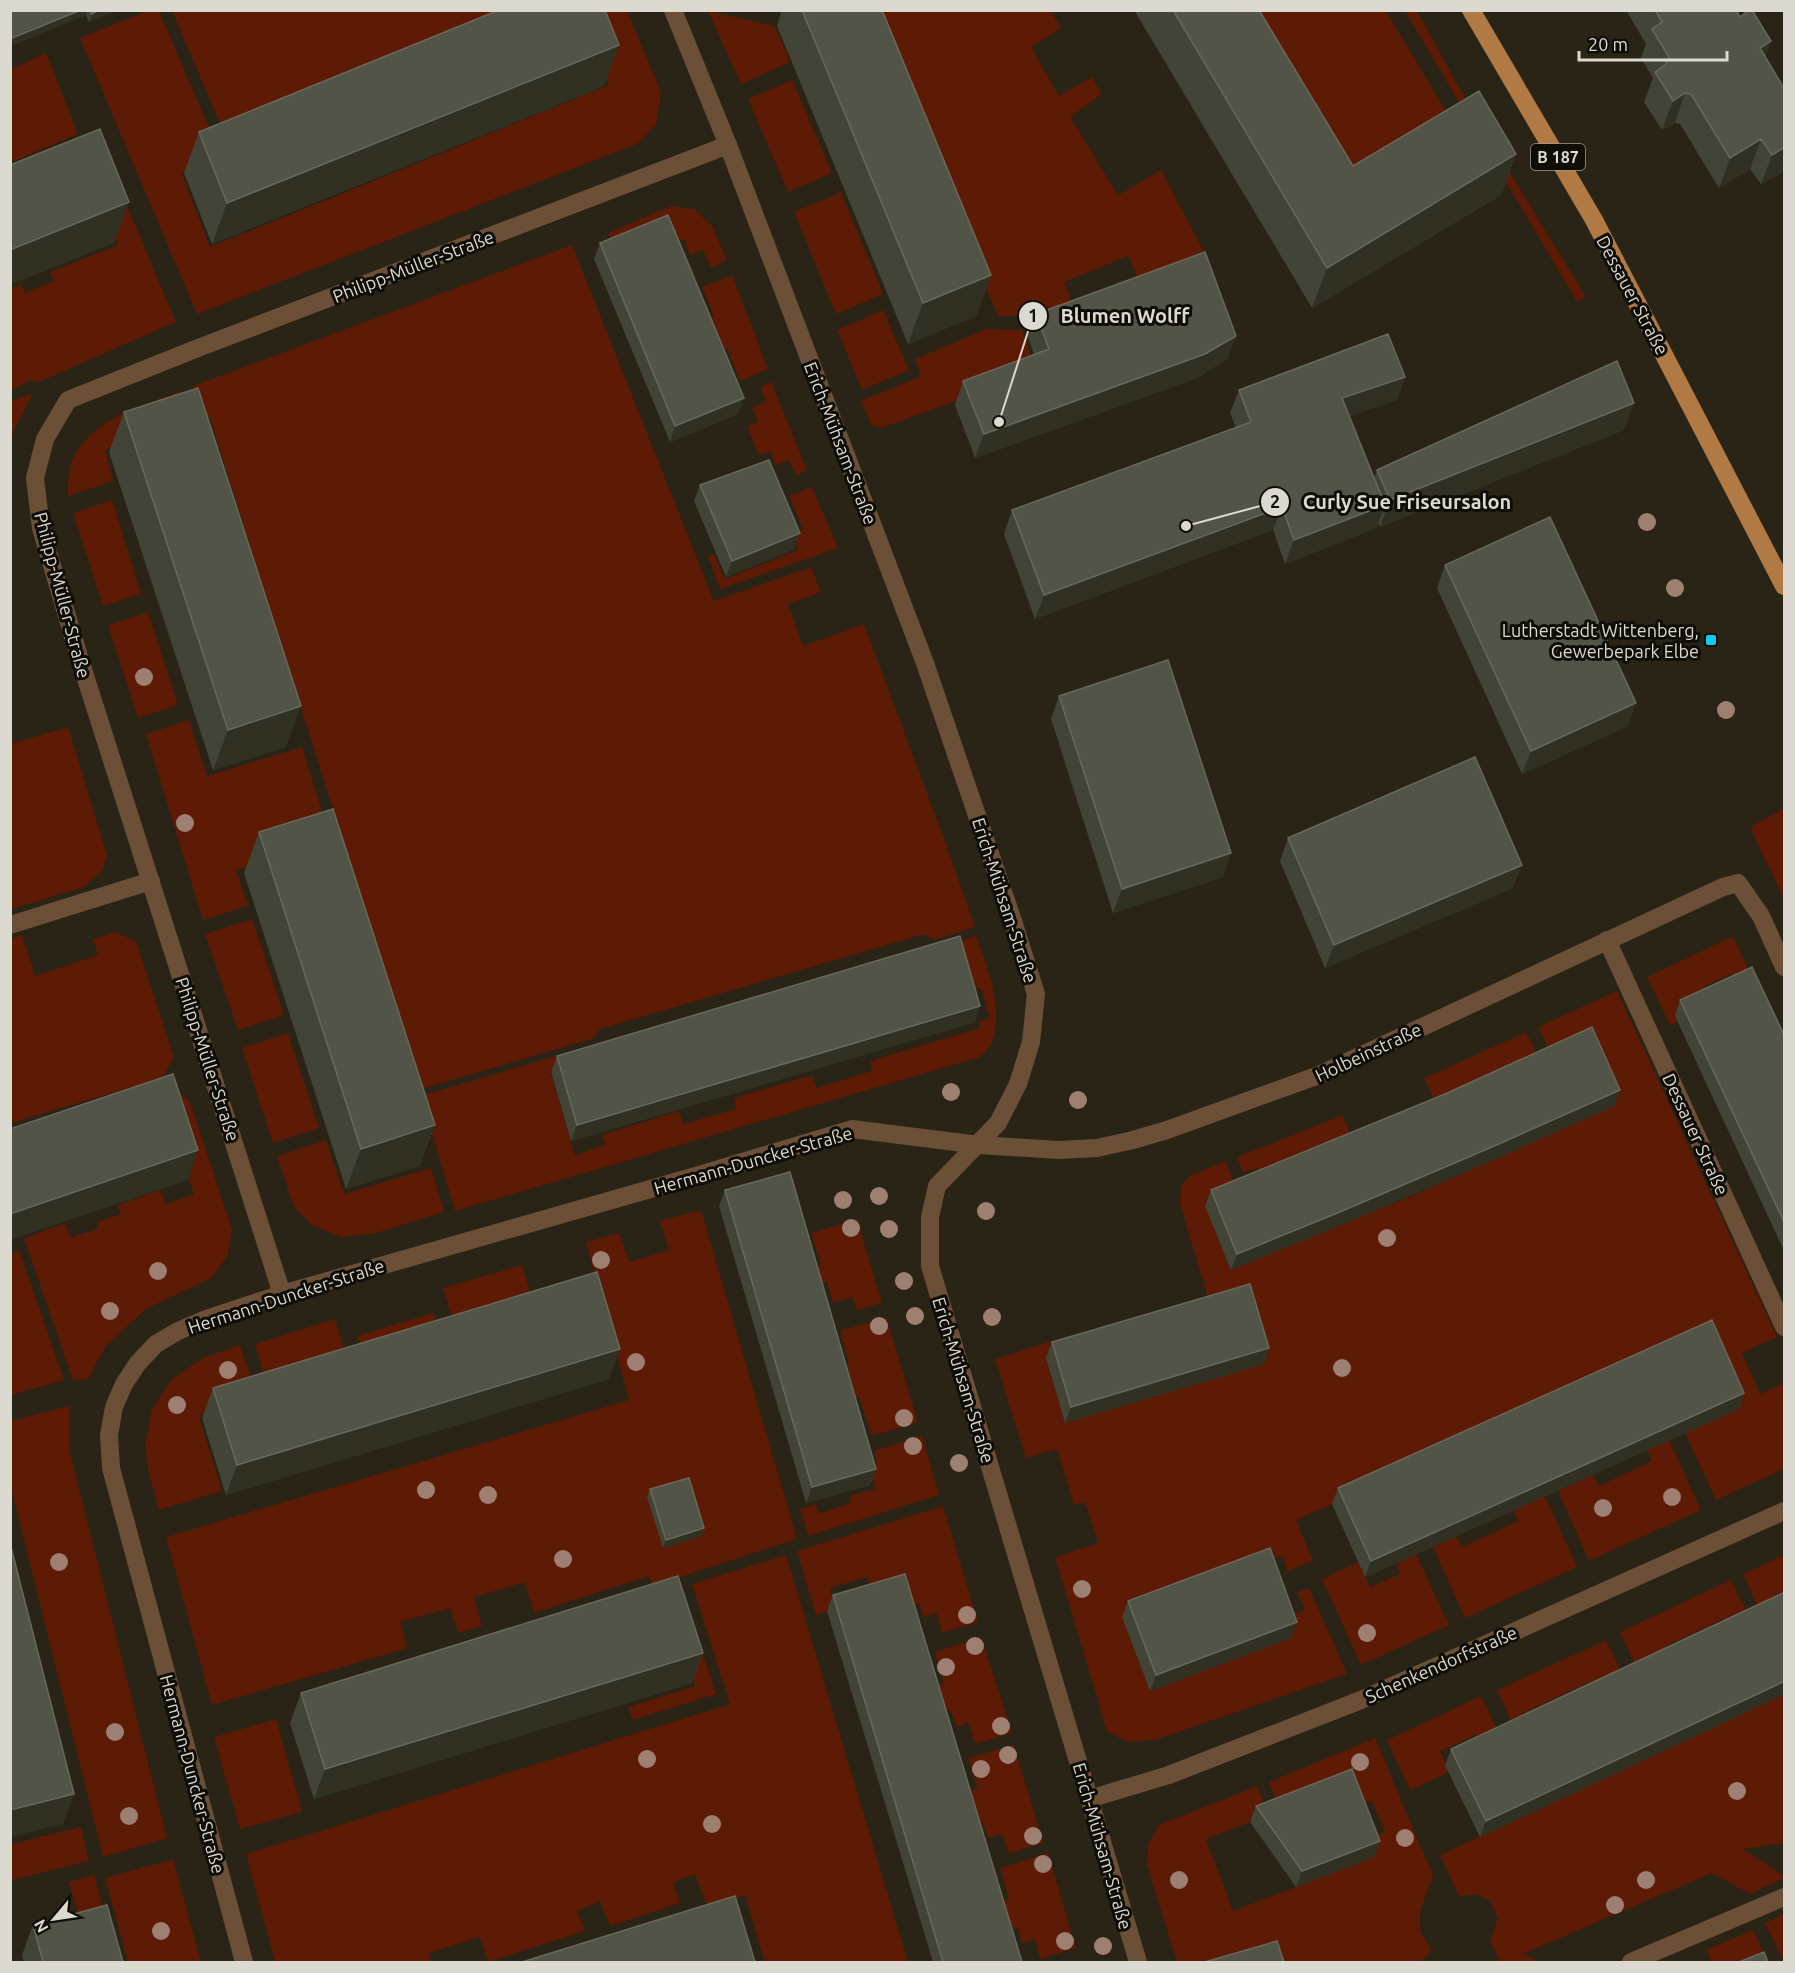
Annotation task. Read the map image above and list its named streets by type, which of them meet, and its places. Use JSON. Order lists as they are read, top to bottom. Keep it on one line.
{"streets":{"main road":["B 187","Dessauer Straße"],"street":["Philipp-Müller-Straße","Erich-Mühsam-Straße","Holbeinstraße","Hermann-Duncker-Straße","Schenkendorfstraße"]},"crossings":[["Philipp-Müller-Straße","Erich-Mühsam-Straße"],["Philipp-Müller-Straße","Hermann-Duncker-Straße"],["Dessauer Straße","Holbeinstraße"],["Erich-Mühsam-Straße","Holbeinstraße"],["Erich-Mühsam-Straße","Hermann-Duncker-Straße"],["Erich-Mühsam-Straße","Schenkendorfstraße"],["Holbeinstraße","Hermann-Duncker-Straße"]],"places":{"other":["Blumen Wolff","Curly Sue Friseursalon"],"transit":["Lutherstadt Wittenberg, Gewerbepark Elbe"]},"scale_bar":"20 m","north":"bottom left"}
